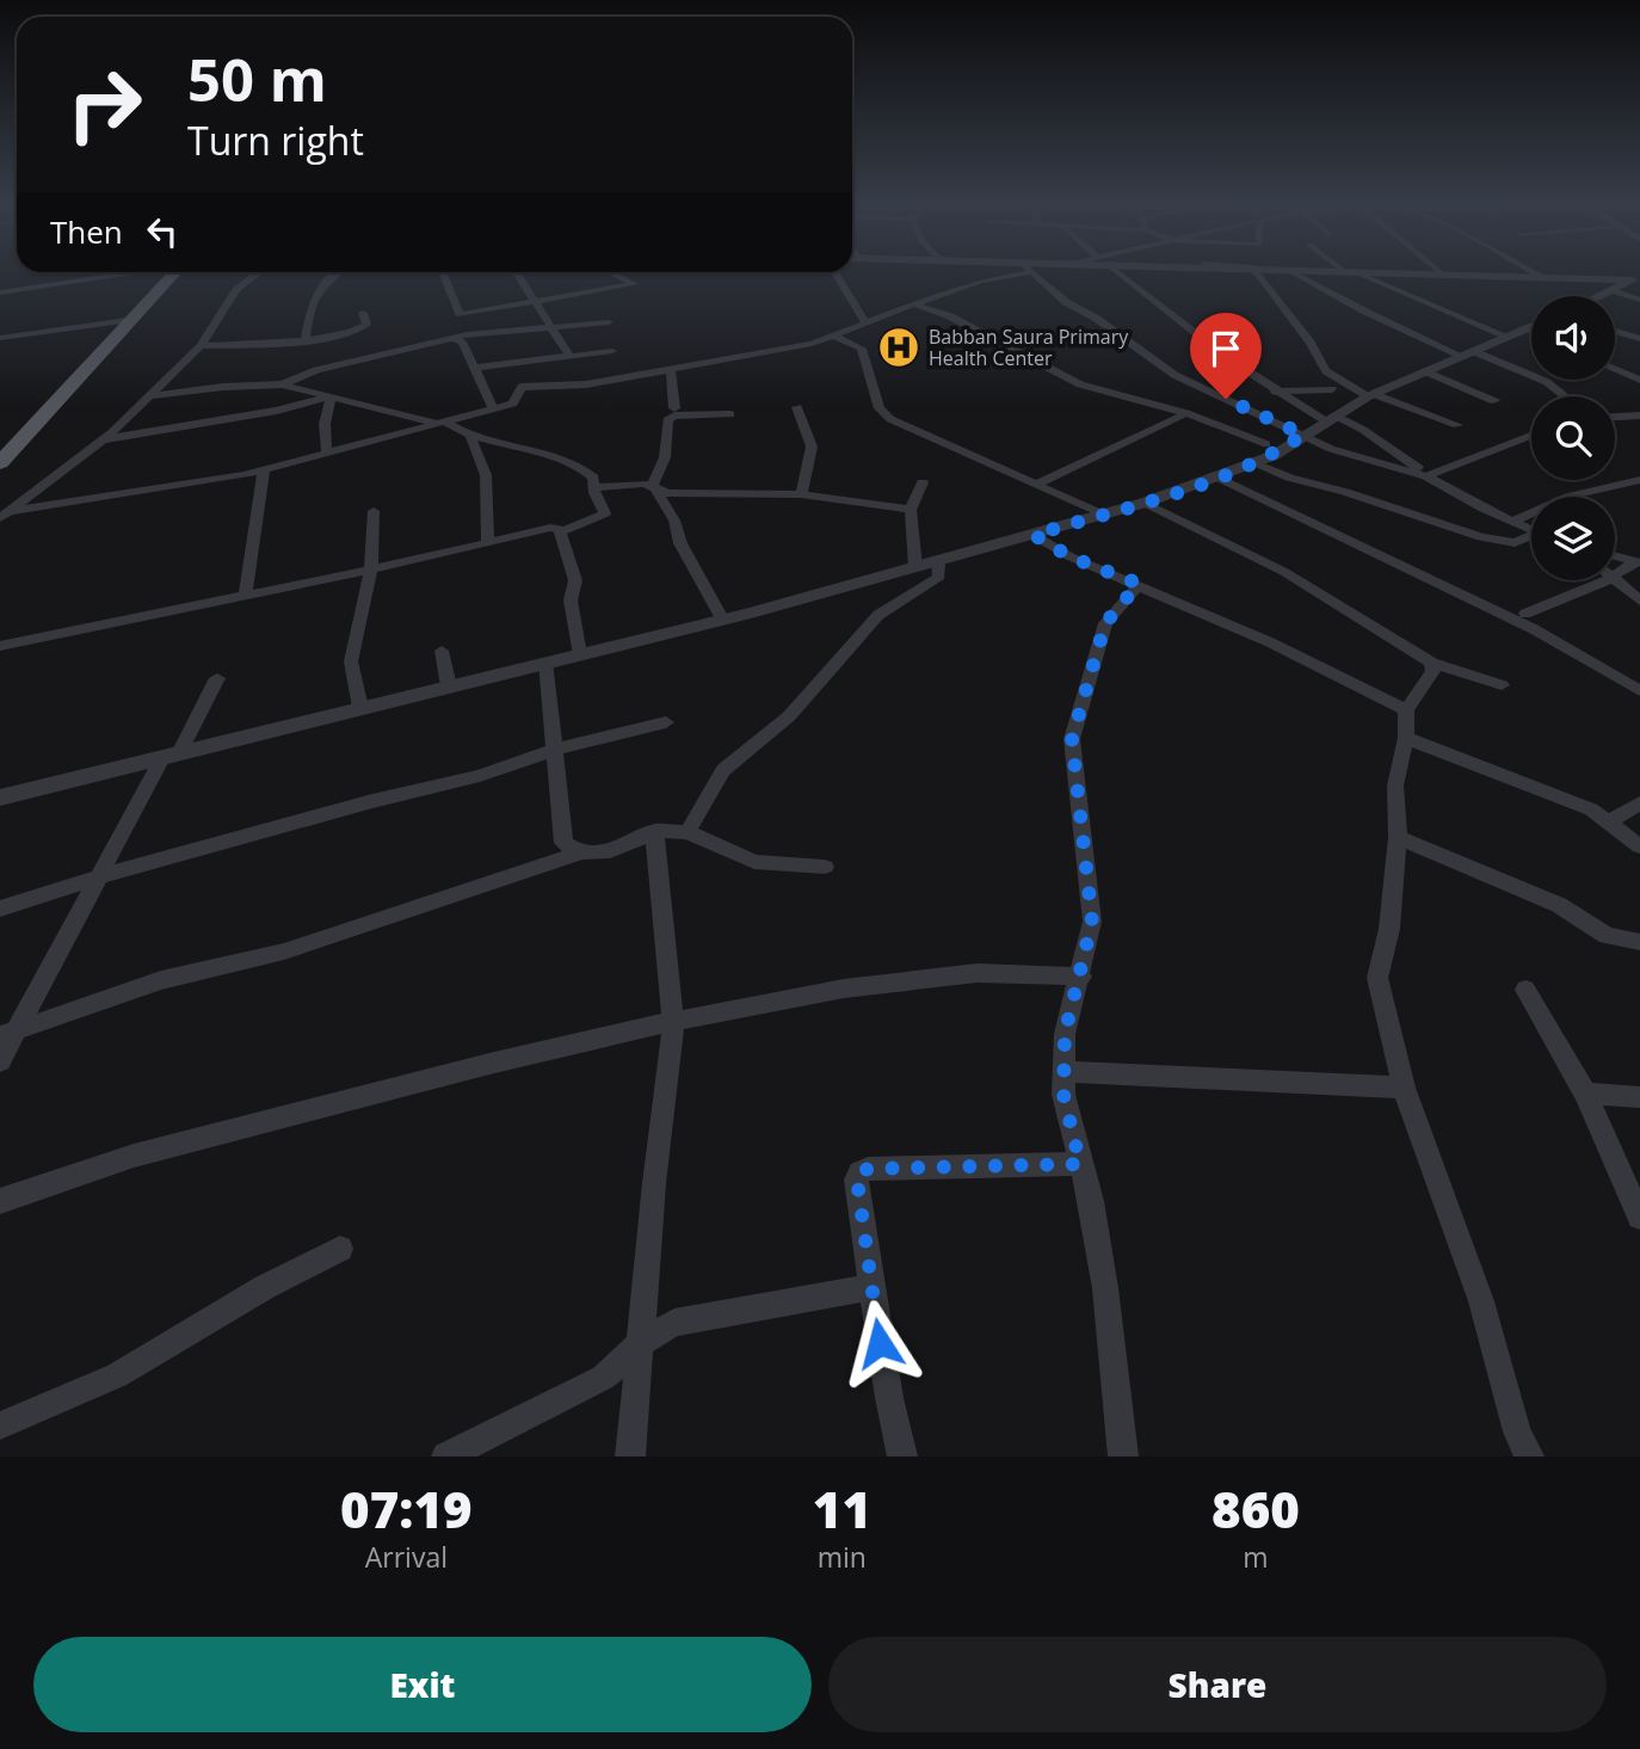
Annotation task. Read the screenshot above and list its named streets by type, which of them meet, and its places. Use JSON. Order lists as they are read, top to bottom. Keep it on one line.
{"places":{"hospital":["Babban Saura Primary Health Center"]},"page":{"turn":["50 m","Turn right"],"then":"Then","eta":["07:19","Arrival","11","min","860","m"],"buttons":["Exit","Share"]}}
